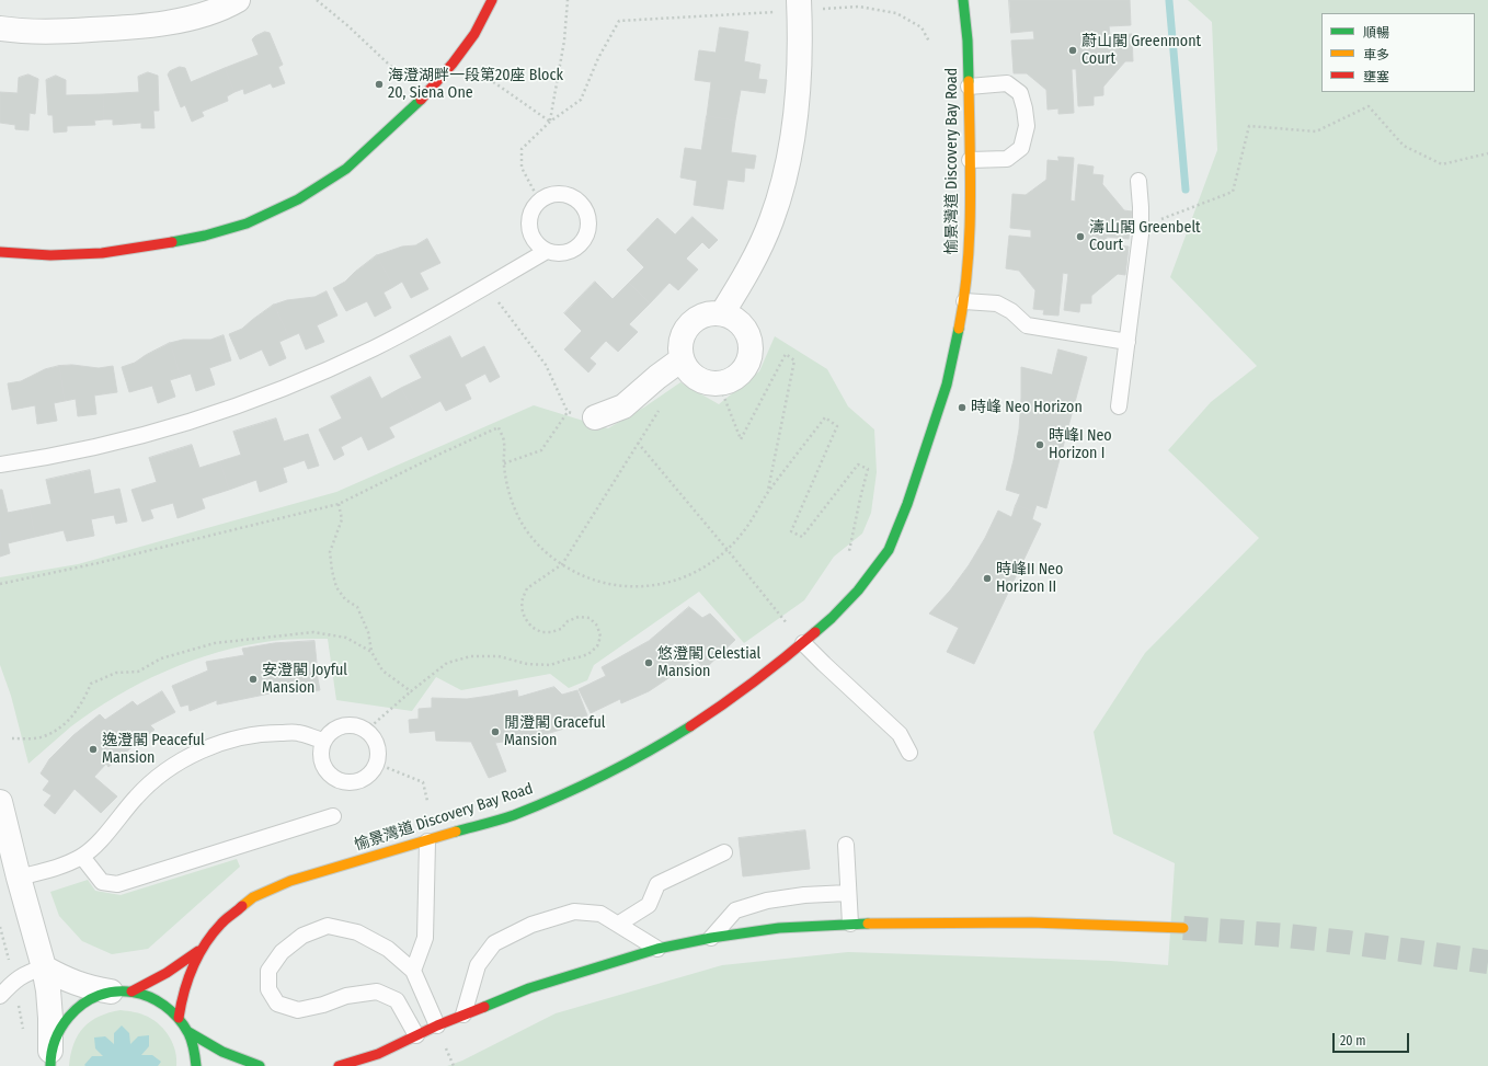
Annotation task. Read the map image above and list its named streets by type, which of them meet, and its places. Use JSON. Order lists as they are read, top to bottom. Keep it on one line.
{"streets":{"street":["愉景灣道 Discovery Bay Road"]},"places":["蔚山閣 Greenmont Court","海澄湖畔一段第20座 Block 20, Siena One","濤山閣 Greenbelt Court","時峰 Neo Horizon","時峰I Neo Horizon I","時峰II Neo Horizon II","悠澄閣 Celestial Mansion","安澄閣 Joyful Mansion","閒澄閣 Graceful Mansion","逸澄閣 Peaceful Mansion"],"legend":["順暢","車多","壅塞"],"scale_bar":"20 m"}
